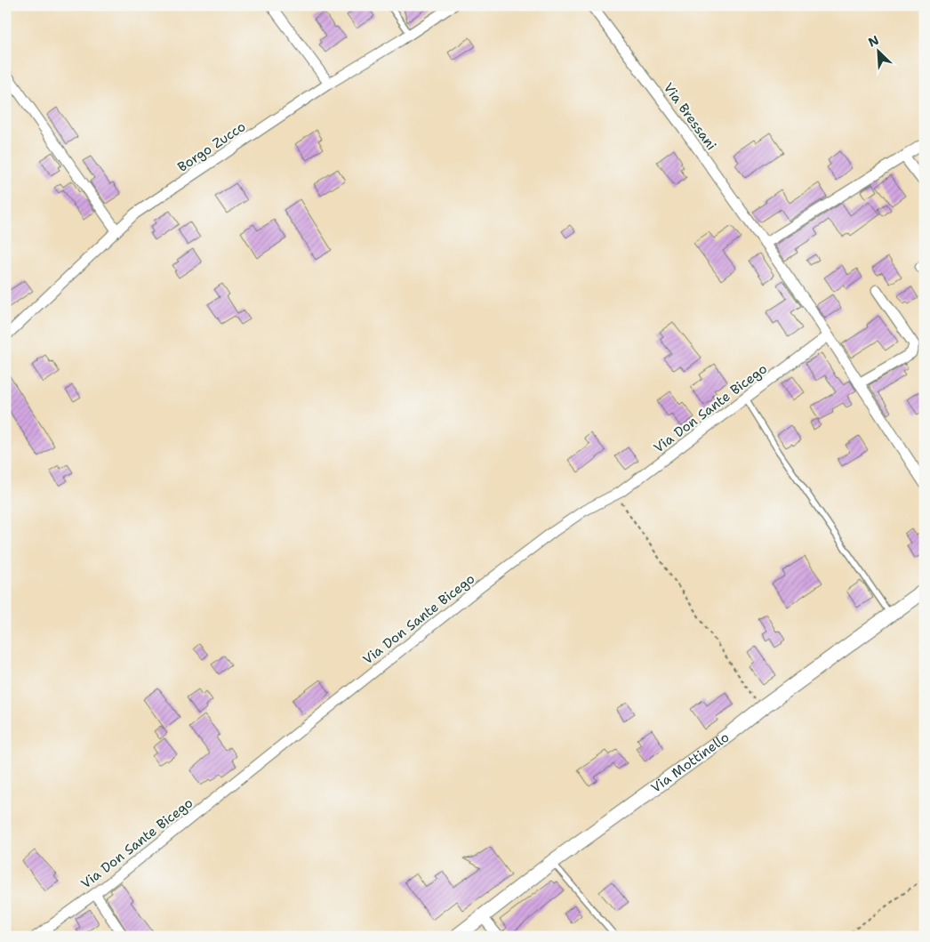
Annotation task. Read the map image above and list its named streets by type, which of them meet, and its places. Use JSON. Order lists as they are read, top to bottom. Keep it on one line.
{"streets":{"street":["Via Bressani","Borgo Zucco","Via Don Sante Bicego","Via Mottinello"]},"crossings":[["Via Bressani","Via Don Sante Bicego"]],"north":"top left"}
